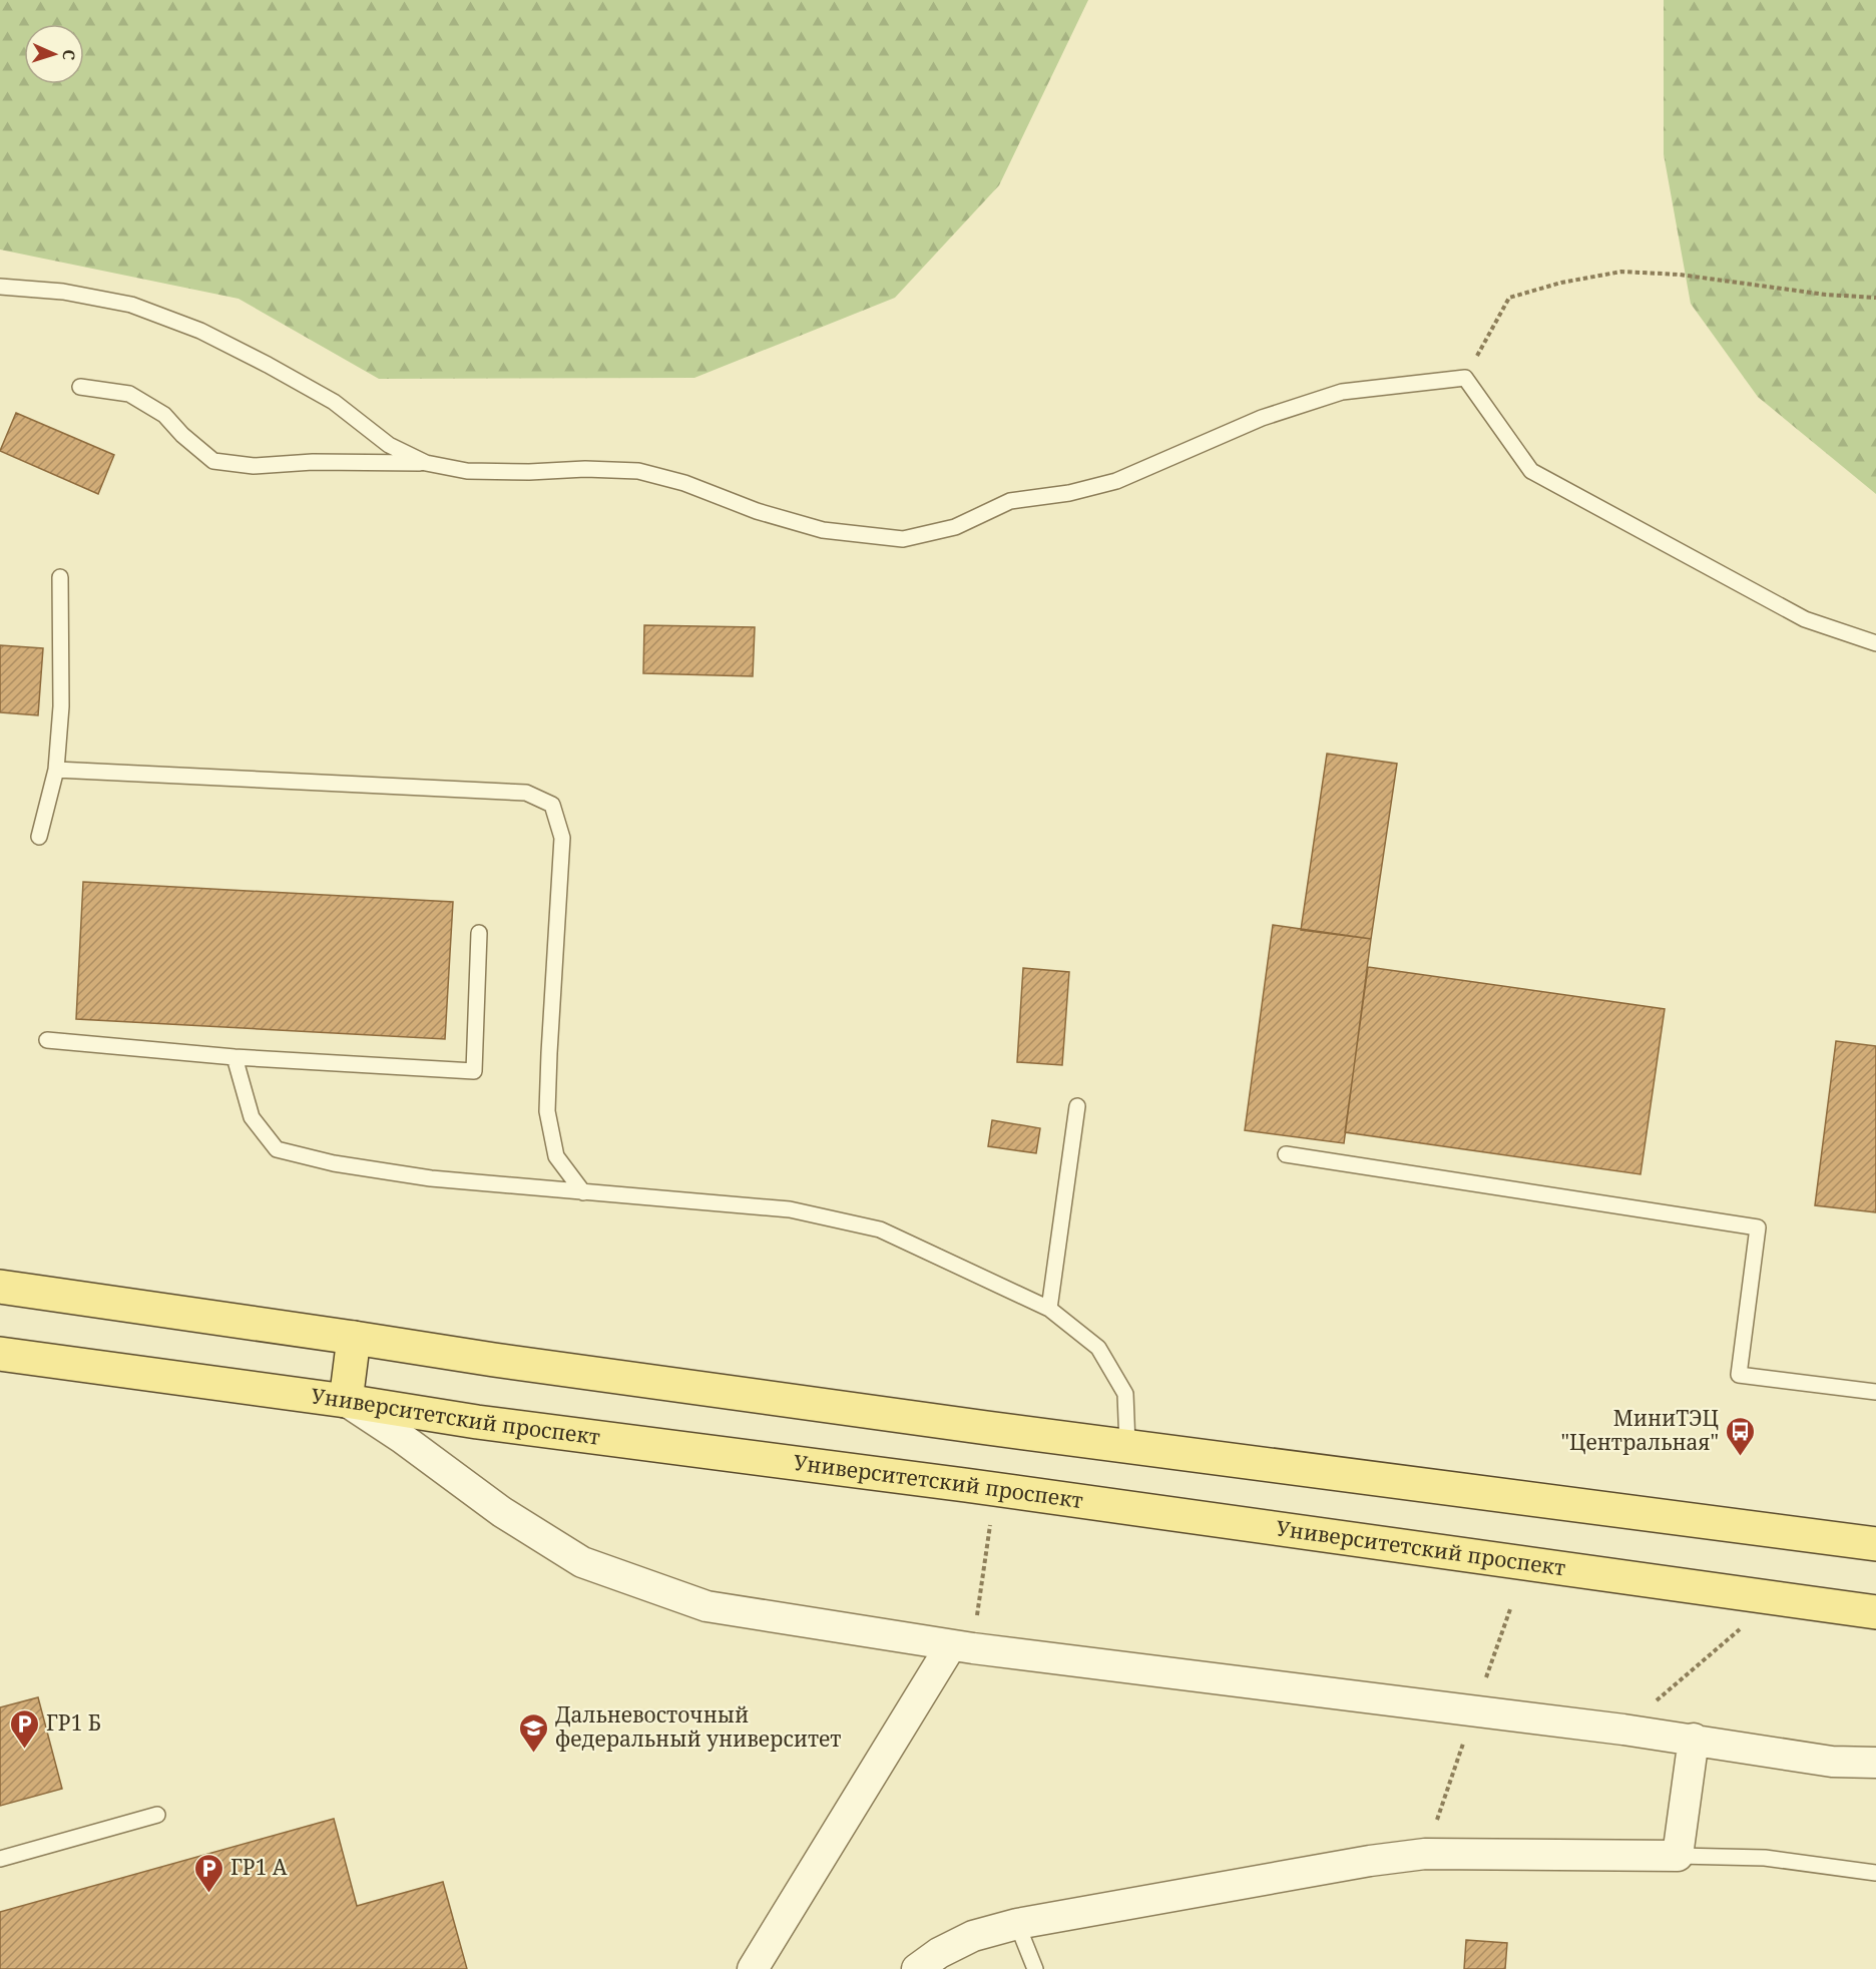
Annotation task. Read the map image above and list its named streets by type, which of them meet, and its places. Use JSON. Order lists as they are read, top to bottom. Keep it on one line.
{"streets":{"main road":["Университетский проспект"]},"places":{"bus stop":["МиниТЭЦ \"Центральная\""],"parking":["ГР1 Б","ГР1 А"],"school or university":["Дальневосточный федеральный университет"]},"north":"right"}
